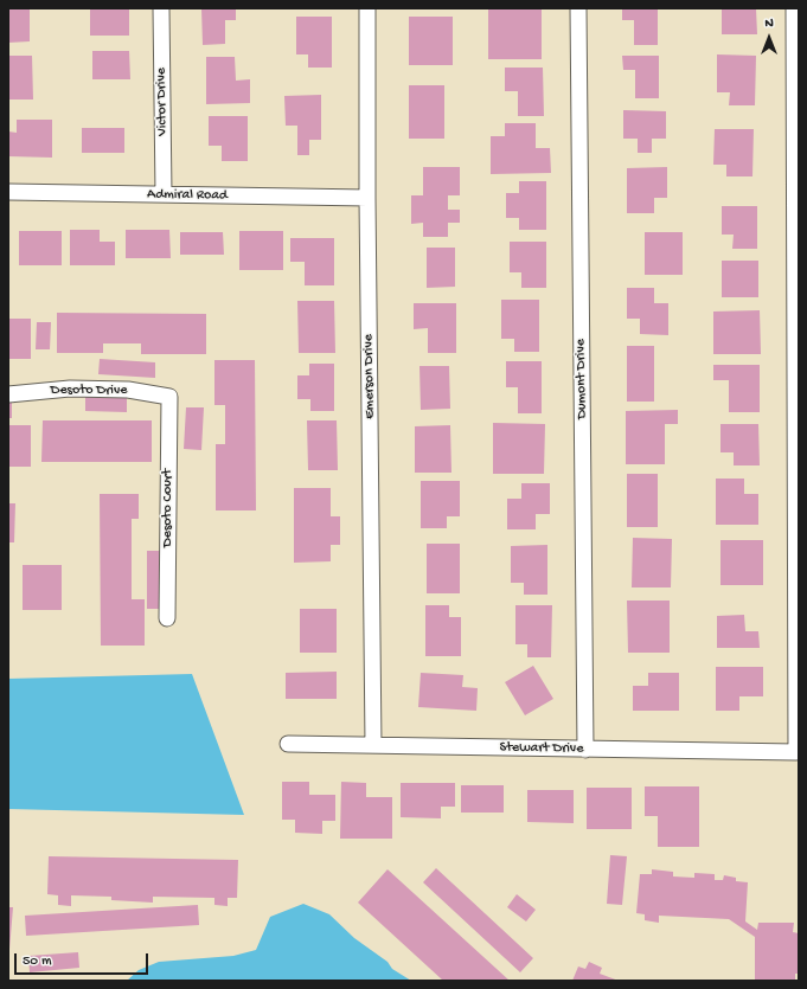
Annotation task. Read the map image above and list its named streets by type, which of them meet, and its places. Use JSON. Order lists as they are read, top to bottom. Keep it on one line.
{"streets":{"street":["Victor Drive","Admiral Road","Emerson Drive","Dumont Drive","Desoto Drive","Desoto Court","Stewart Drive"]},"crossings":[["Victor Drive","Admiral Road"],["Admiral Road","Emerson Drive"],["Emerson Drive","Stewart Drive"],["Dumont Drive","Stewart Drive"],["Desoto Drive","Desoto Court"]],"scale_bar":"50 m","north":"top"}
